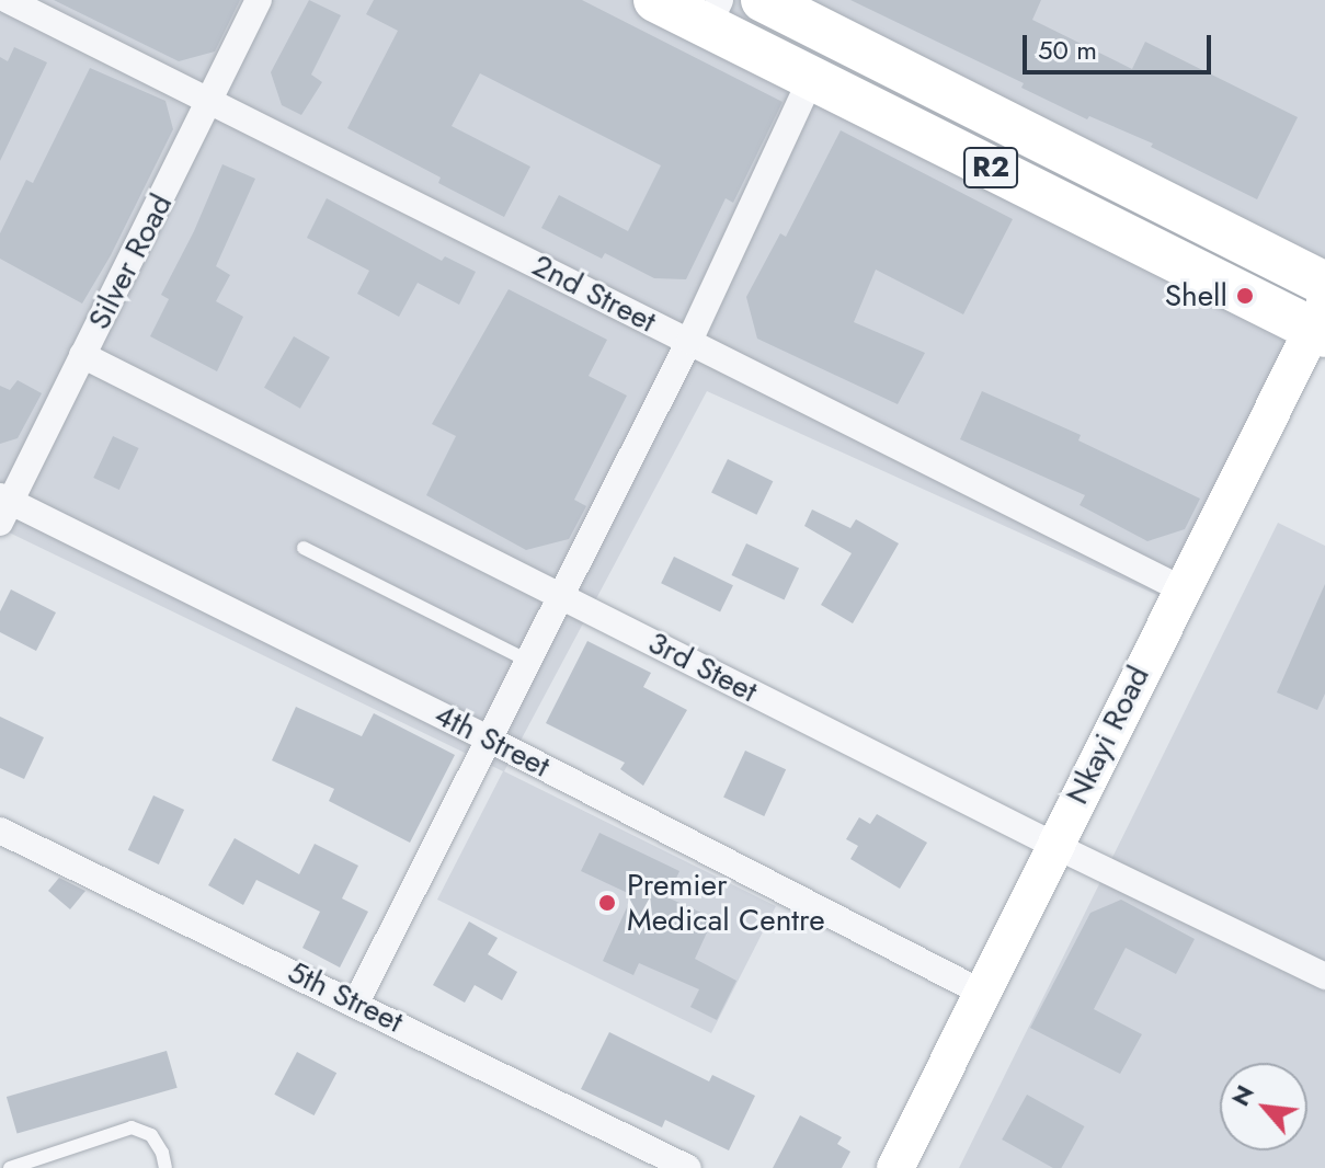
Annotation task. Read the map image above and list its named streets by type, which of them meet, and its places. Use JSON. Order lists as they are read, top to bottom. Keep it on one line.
{"streets":{"highway":["R2"],"main road":["Nkayi Road"],"street":["Silver Road","2nd Street","3rd Steet","4th Street","5th Street"]},"crossings":[["R2","Nkayi Road"],["Silver Road","2nd Street"],["Silver Road","3rd Steet"],["Silver Road","4th Street"],["2nd Street","Nkayi Road"],["3rd Steet","Nkayi Road"],["Nkayi Road","4th Street"]],"places":["Shell","Premier Medical Centre"],"scale_bar":"50 m","north":"top left"}
